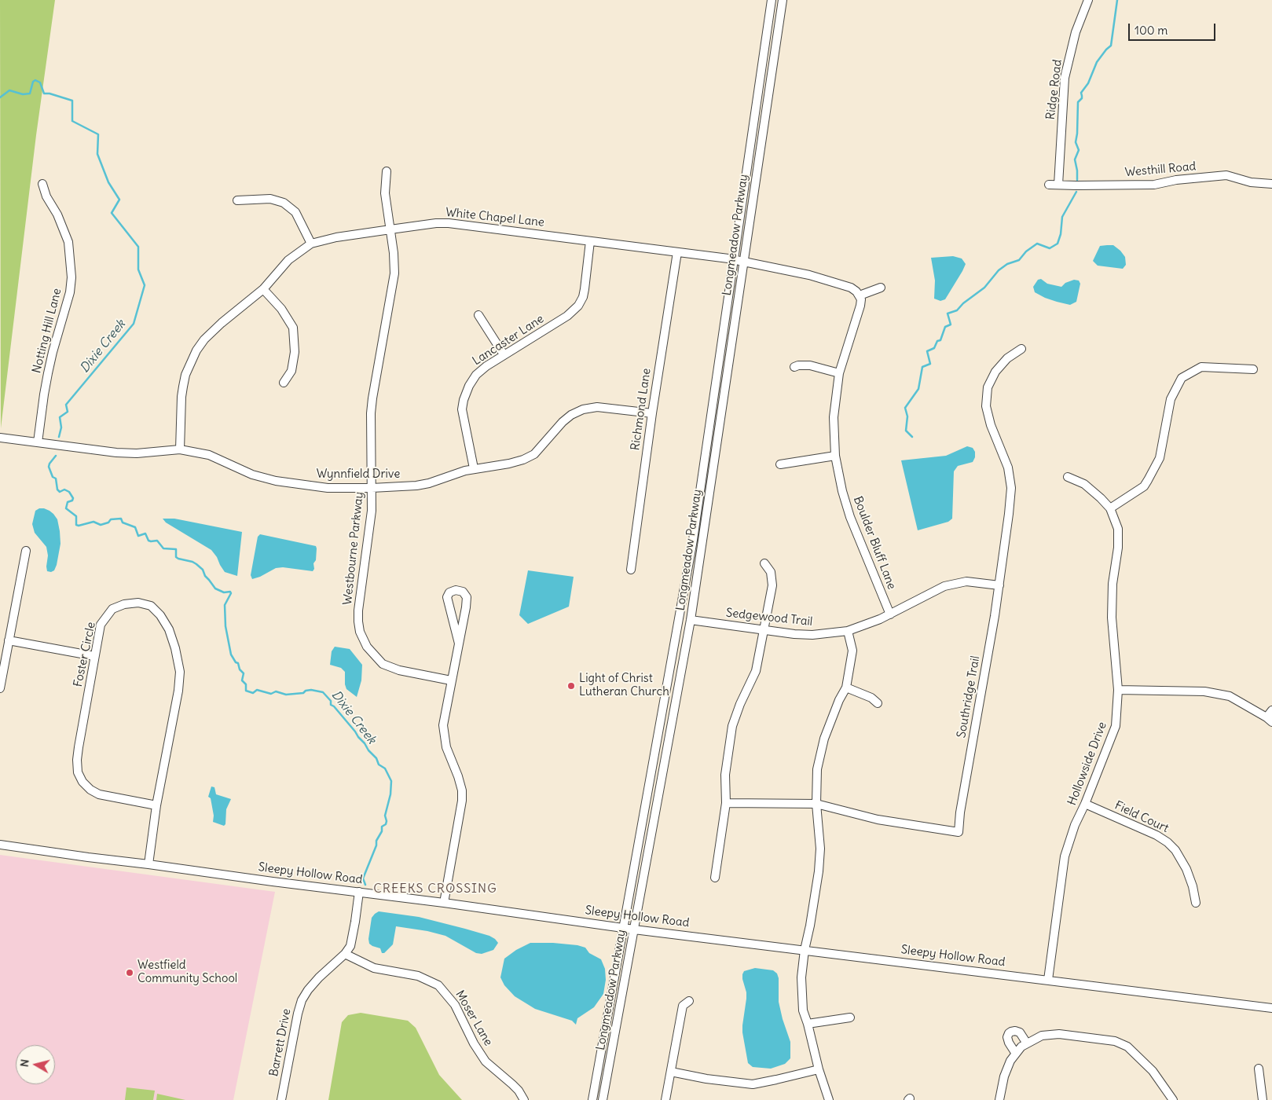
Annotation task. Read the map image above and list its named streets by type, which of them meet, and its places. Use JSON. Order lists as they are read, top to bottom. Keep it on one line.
{"streets":{"street":["Ridge Road","Westhill Road","White Chapel Lane","Longmeadow Parkway","Notting Hill Lane","Lancaster Lane","Richmond Lane","Wynnfield Drive","Boulder Bluff Lane","Westbourne Parkway","Sedgewood Trail","Foster Circle","Southridge Trail","Hollowside Drive","Field Court","Sleepy Hollow Road","Moser Lane","Barrett Drive"]},"crossings":[["Ridge Road","Westhill Road"],["White Chapel Lane","Longmeadow Parkway"],["White Chapel Lane","Lancaster Lane"],["White Chapel Lane","Richmond Lane"],["White Chapel Lane","Wynnfield Drive"],["White Chapel Lane","Boulder Bluff Lane"],["White Chapel Lane","Westbourne Parkway"],["Longmeadow Parkway","Sedgewood Trail"],["Longmeadow Parkway","Sleepy Hollow Road"],["Notting Hill Lane","Wynnfield Drive"],["Lancaster Lane","Wynnfield Drive"],["Richmond Lane","Wynnfield Drive"],["Wynnfield Drive","Westbourne Parkway"],["Boulder Bluff Lane","Sedgewood Trail"],["Sedgewood Trail","Southridge Trail"],["Foster Circle","Sleepy Hollow Road"],["Hollowside Drive","Field Court"],["Hollowside Drive","Sleepy Hollow Road"],["Sleepy Hollow Road","Barrett Drive"],["Moser Lane","Barrett Drive"]],"districts":["CREEKS CROSSING"],"water":["Dixie Creek"],"places":["Light of Christ Lutheran Church","Westfield Community School"],"scale_bar":"100 m","north":"left"}
